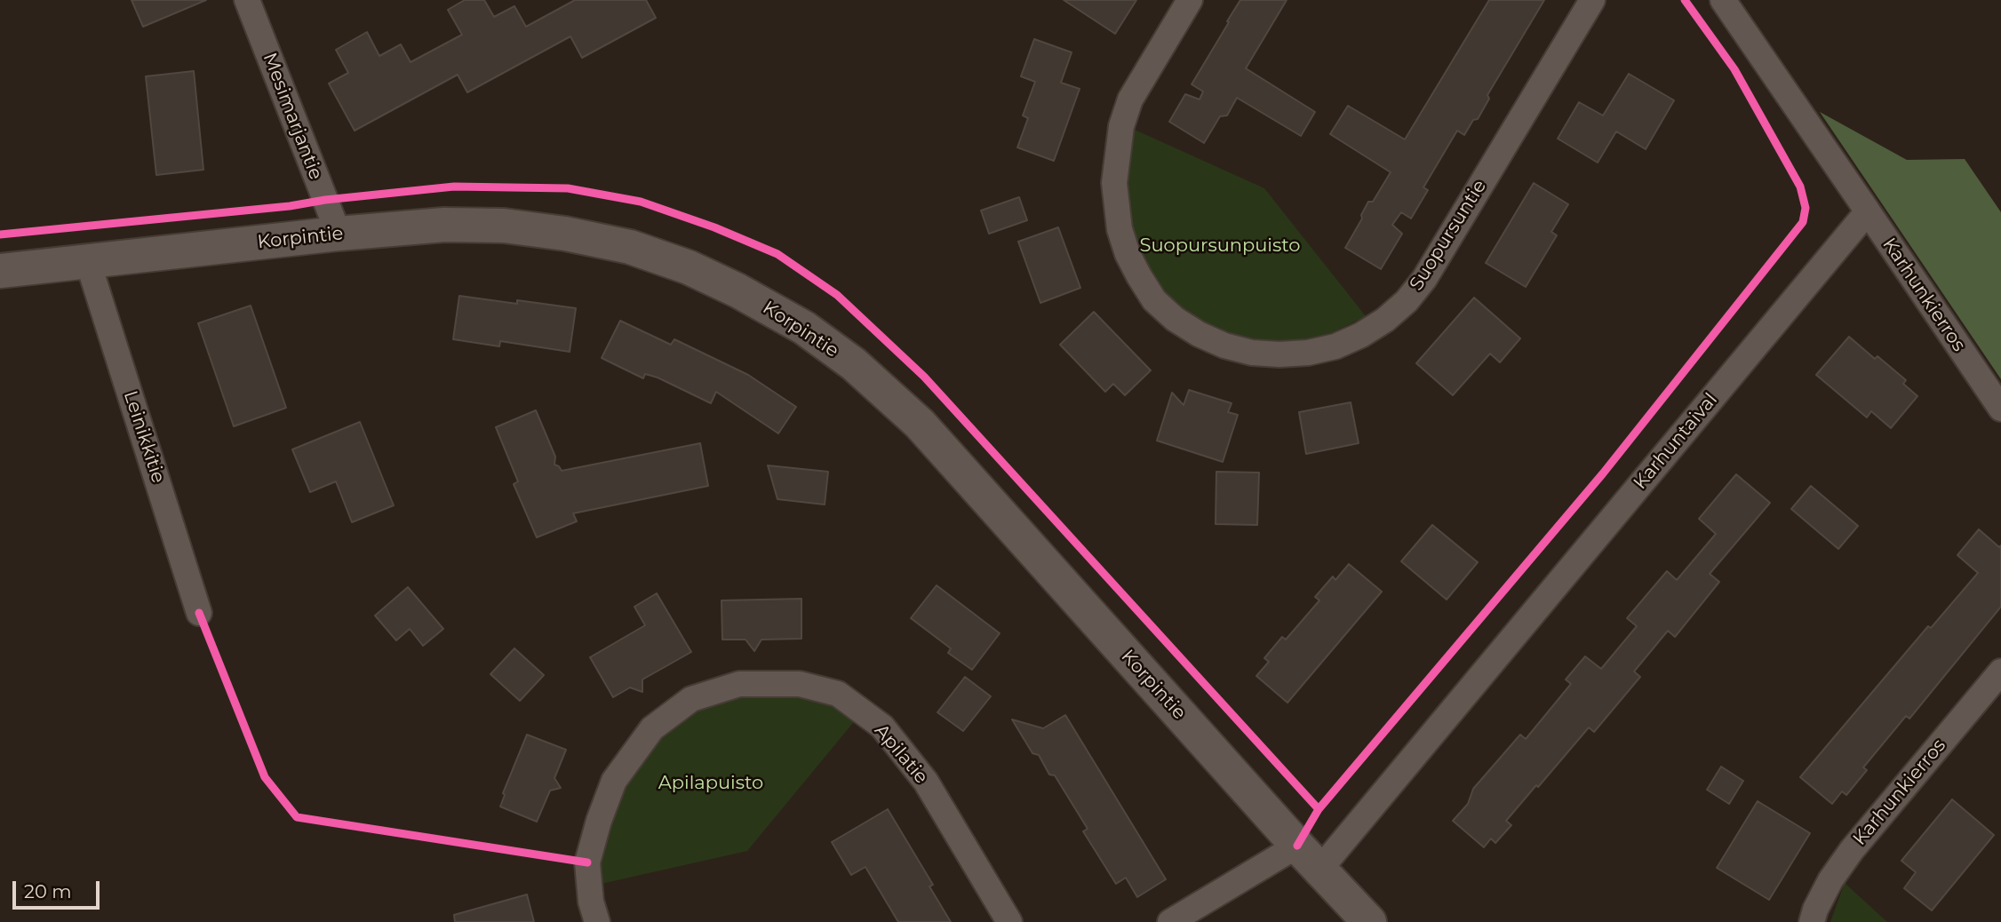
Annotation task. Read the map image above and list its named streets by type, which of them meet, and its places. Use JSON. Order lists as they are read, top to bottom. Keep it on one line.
{"streets":{"street":["Mesimarjantie","Suopursuntie","Korpintie","Karhunkierros","Leinikkitie","Karhuntaival","Apilatie"]},"crossings":[["Mesimarjantie","Korpintie"],["Korpintie","Leinikkitie"],["Korpintie","Karhuntaival"],["Karhunkierros","Karhuntaival"]],"parks":["Suopursunpuisto","Apilapuisto"],"scale_bar":"20 m"}
